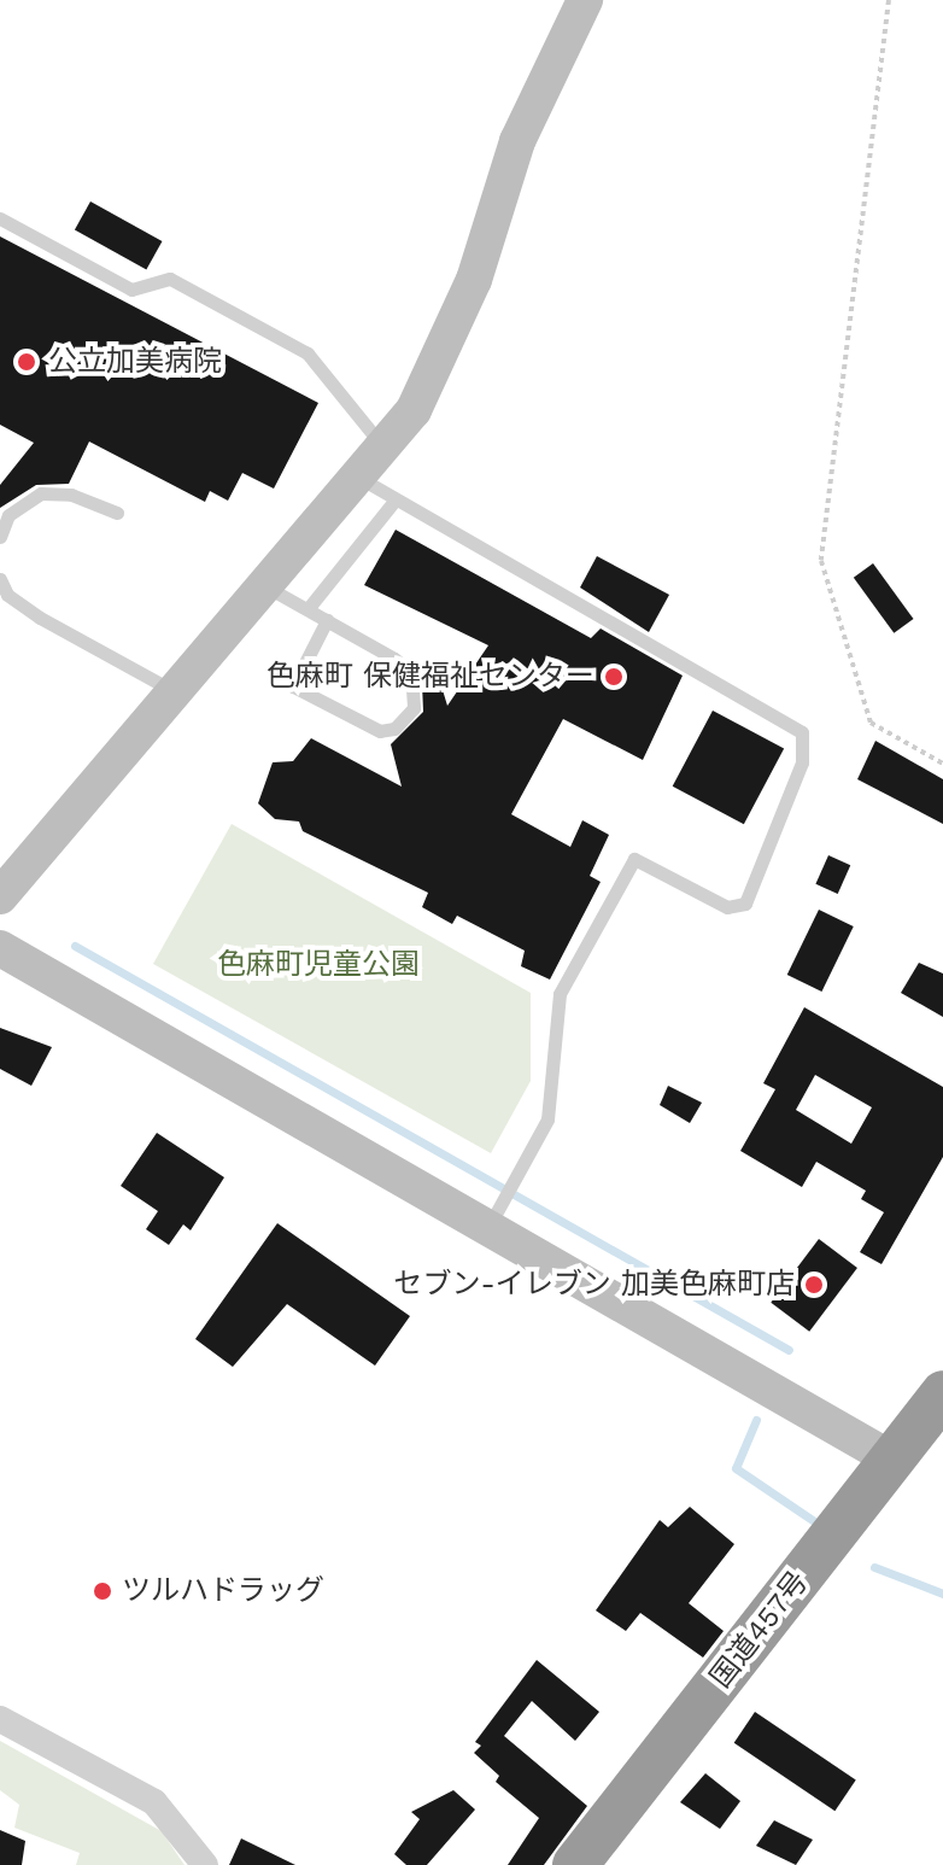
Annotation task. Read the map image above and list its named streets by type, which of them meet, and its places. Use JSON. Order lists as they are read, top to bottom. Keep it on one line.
{"streets":{"highway":["国道457号"]},"parks":["色麻町児童公園"],"places":["公立加美病院","色麻町 保健福祉センター","セブン-イレブン 加美色麻町店","ツルハドラッグ"]}
